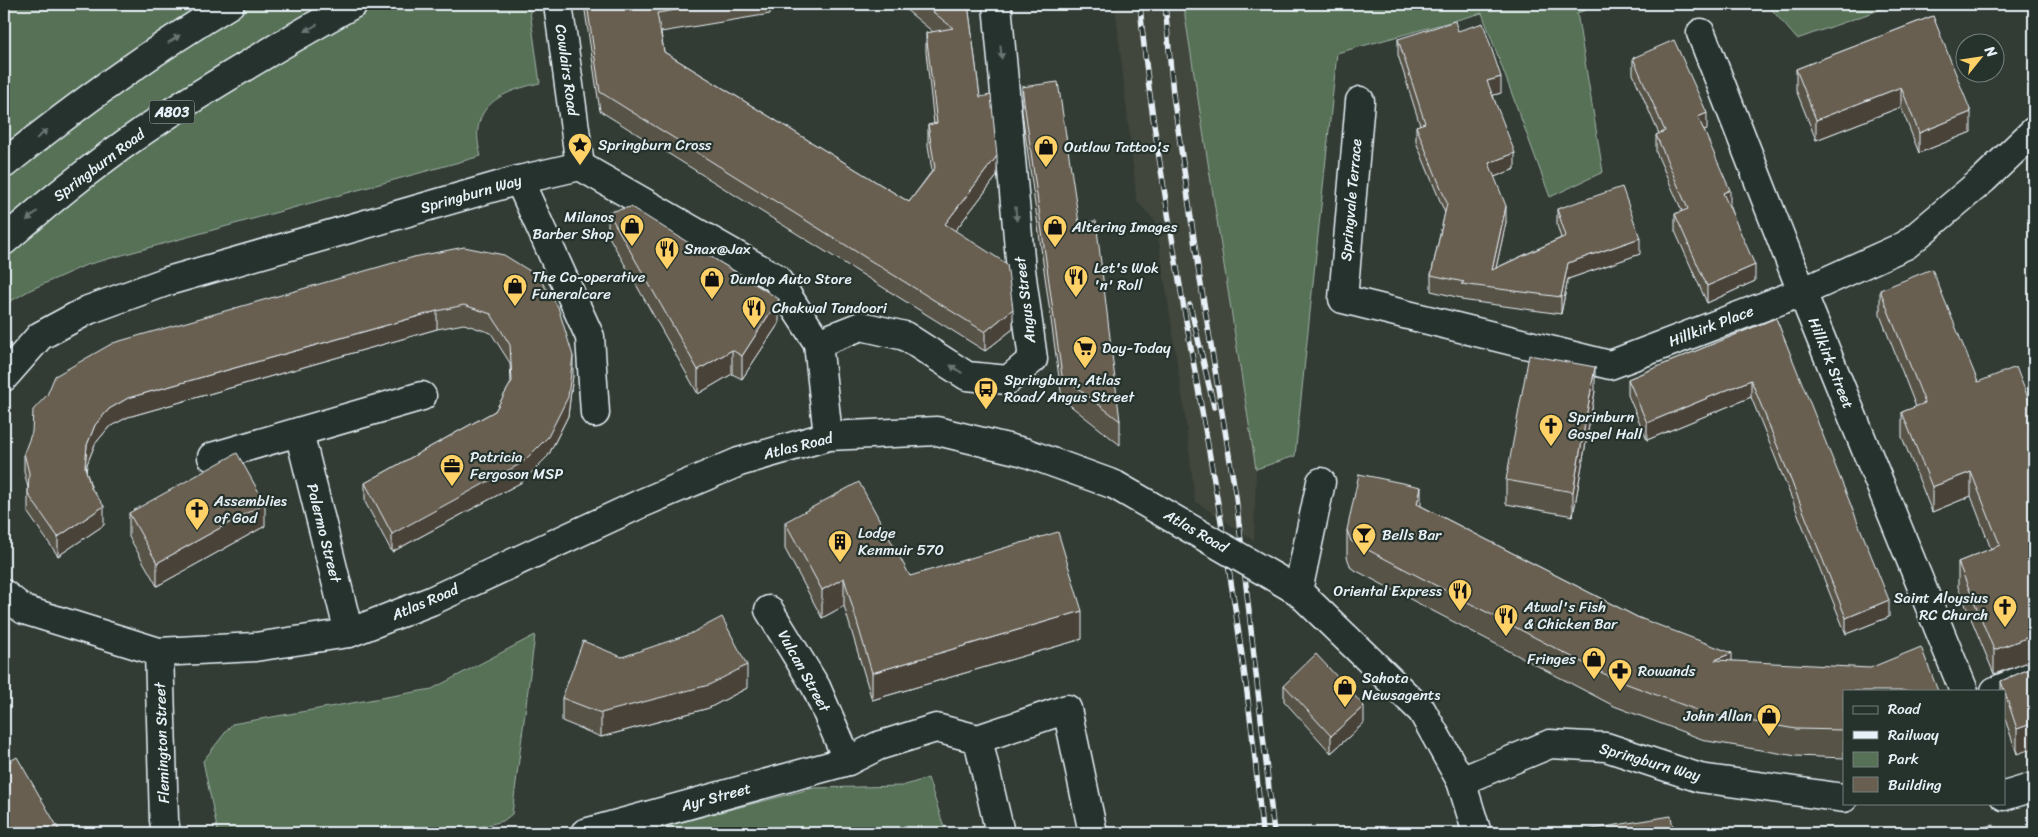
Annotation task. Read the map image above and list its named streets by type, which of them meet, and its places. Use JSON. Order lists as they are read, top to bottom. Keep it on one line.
{"streets":{"street":["Cowlairs Road","A803","Springburn Road","Springburn Way","Springvale Terrace","Angus Street","Hillkirk Place","Hillkirk Street","Atlas Road","Palermo Street","Vulcan Street","Flemington Street","Ayr Street"]},"crossings":[["Cowlairs Road","Springburn Way"],["Springburn Way","Atlas Road"],["Springvale Terrace","Hillkirk Place"],["Hillkirk Place","Hillkirk Street"],["Atlas Road","Palermo Street"],["Atlas Road","Flemington Street"],["Vulcan Street","Ayr Street"]],"places":{"place":["Springburn Cross"],"shop":["Outlaw Tattoo's","Milanos Barber Shop","Altering Images","Dunlop Auto Store","The Co-operative Funeralcare","Fringes","Sahota Newsagents","John Allan"],"restaurant":["Snax@Jax","Let's Wok 'n' Roll","Chakwal Tandoori","Oriental Express","Atwal's Fish & Chicken Bar"],"supermarket":["Day-Today"],"bus stop":["Springburn, Atlas Road/ Angus Street"],"church":["Sprinburn Gospel Hall","Assemblies of God","Saint Aloysius RC Church"],"office":["Patricia Fergoson MSP"],"bar":["Bells Bar"],"building":["Lodge Kenmuir 570"],"pharmacy":["Rowands"]},"legend":["Road","Railway","Park","Building"],"north":"top right"}
